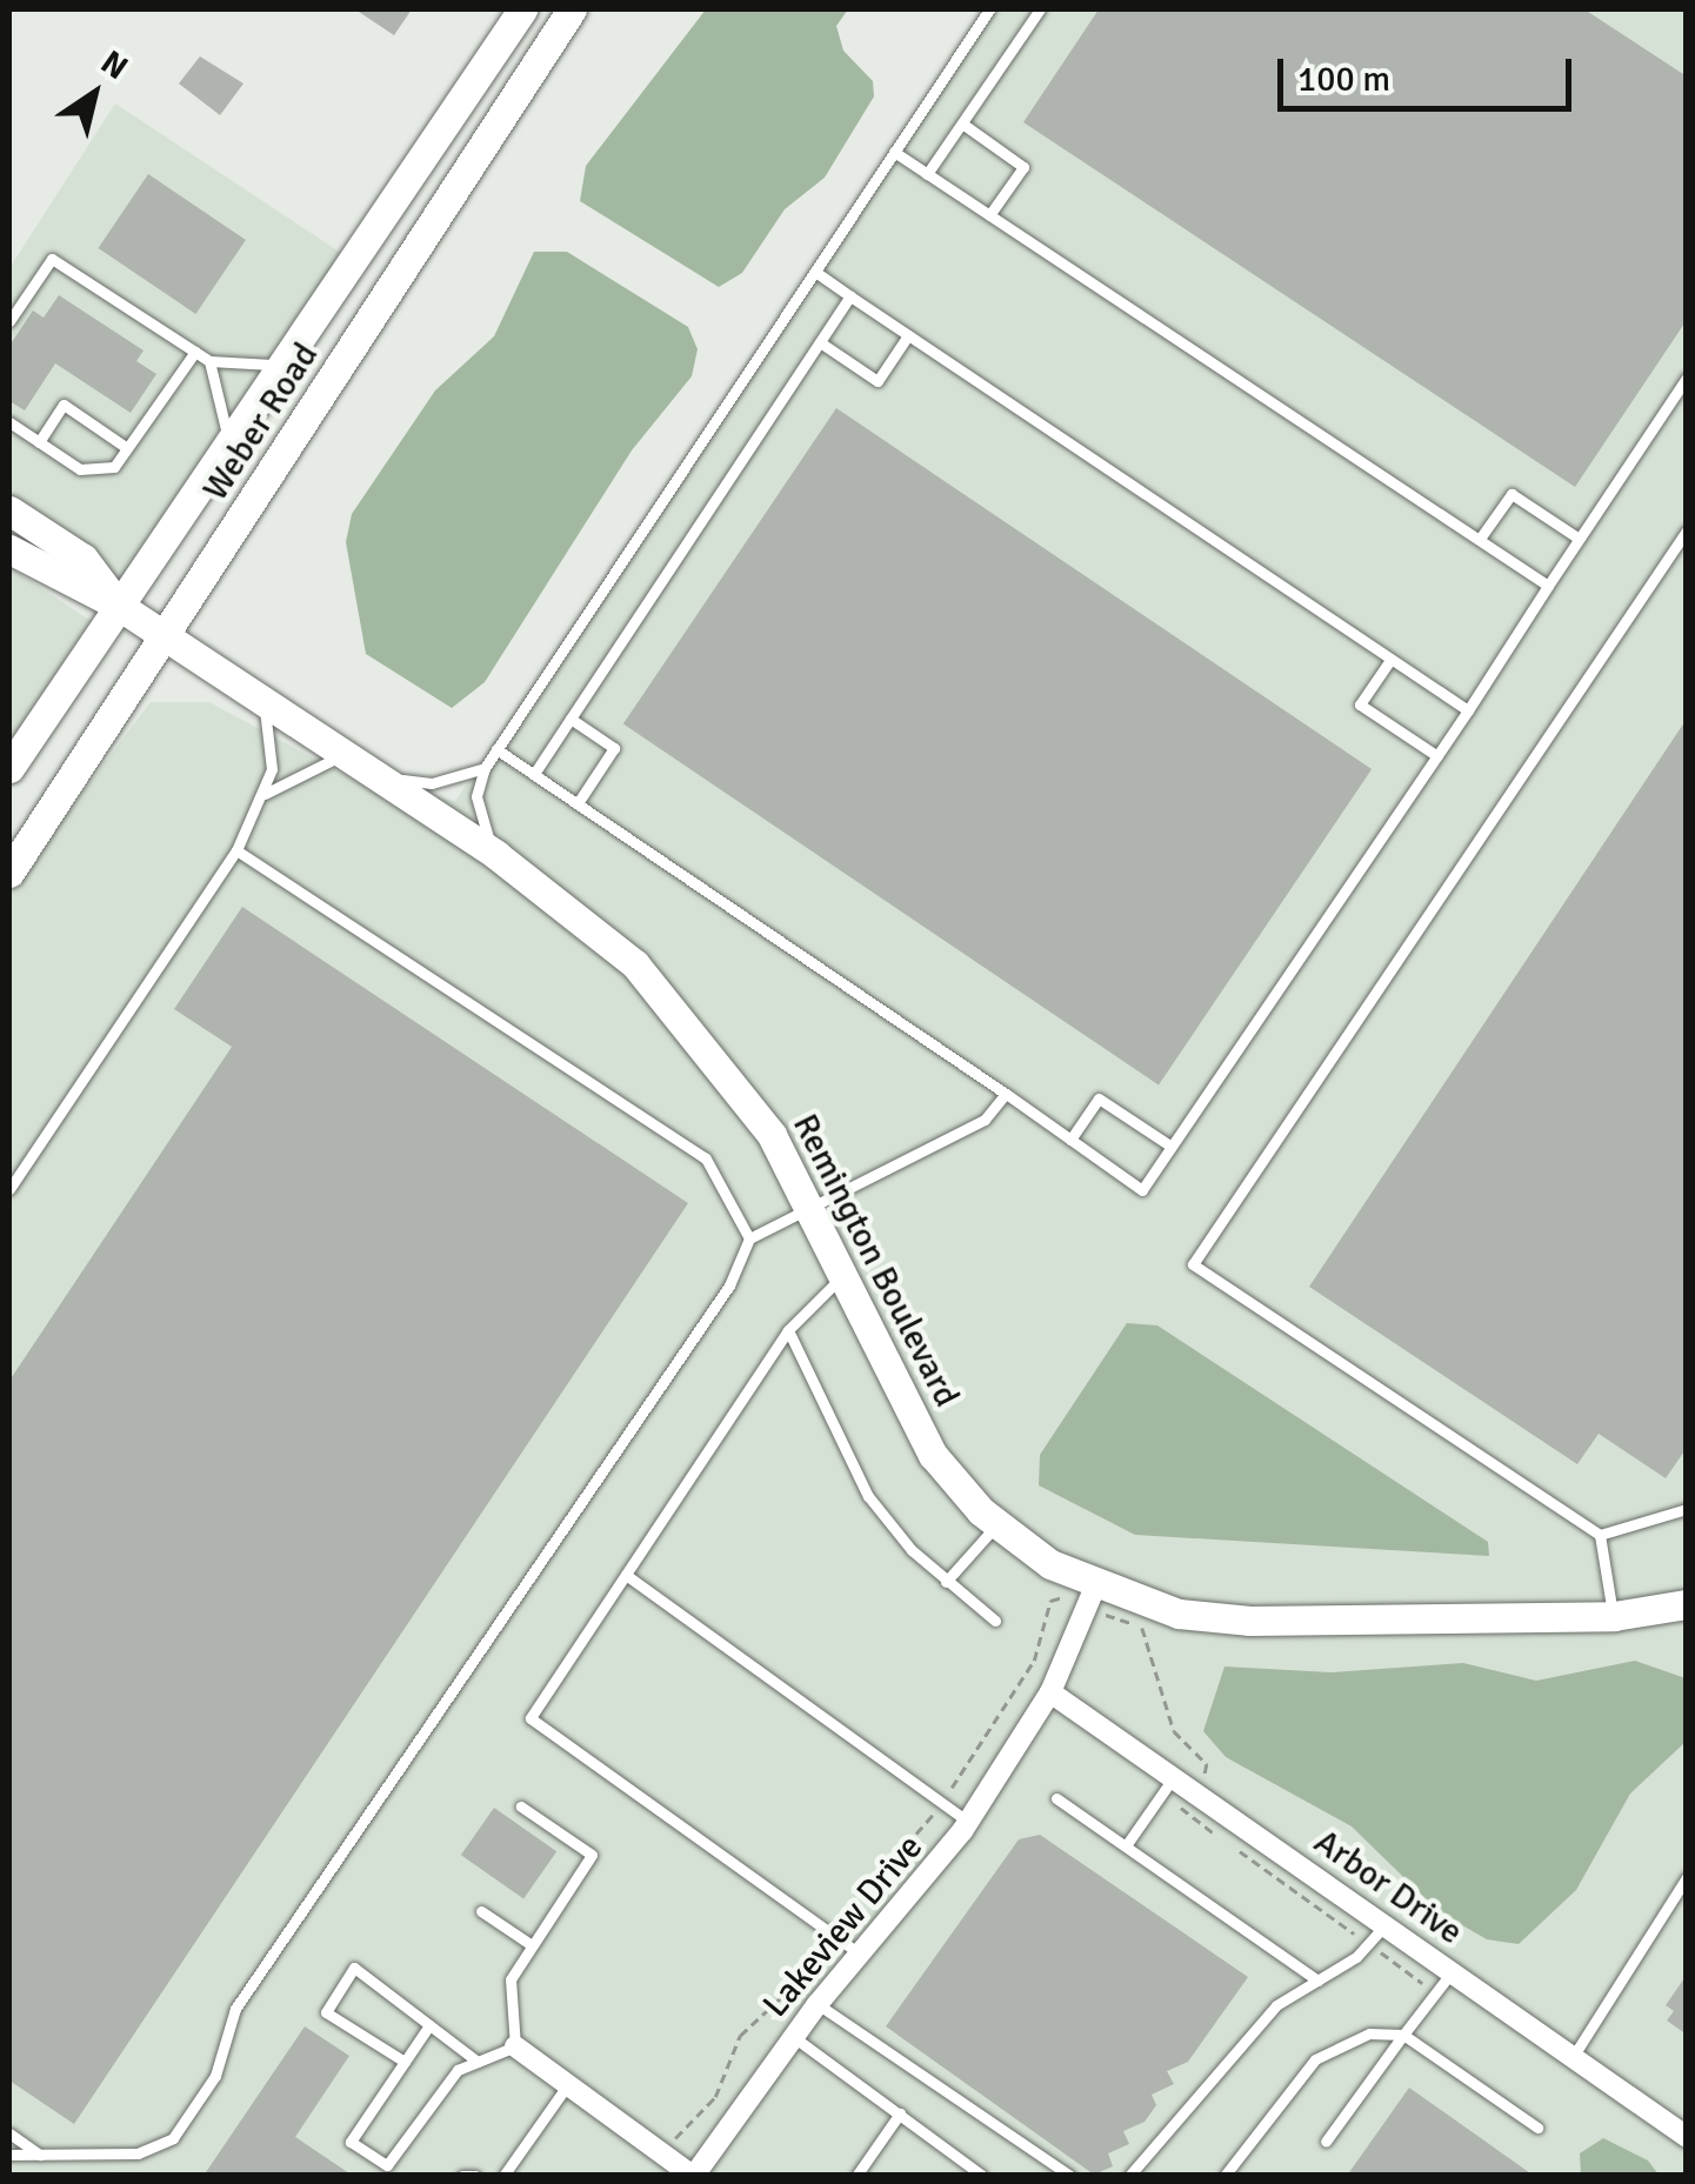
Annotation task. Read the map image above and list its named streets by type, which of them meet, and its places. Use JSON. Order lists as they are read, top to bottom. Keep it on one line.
{"streets":{"main road":["Weber Road","Remington Boulevard"],"street":["Arbor Drive","Lakeview Drive"]},"crossings":[["Weber Road","Remington Boulevard"],["Remington Boulevard","Lakeview Drive"],["Arbor Drive","Lakeview Drive"]],"scale_bar":"100 m","north":"top right"}
